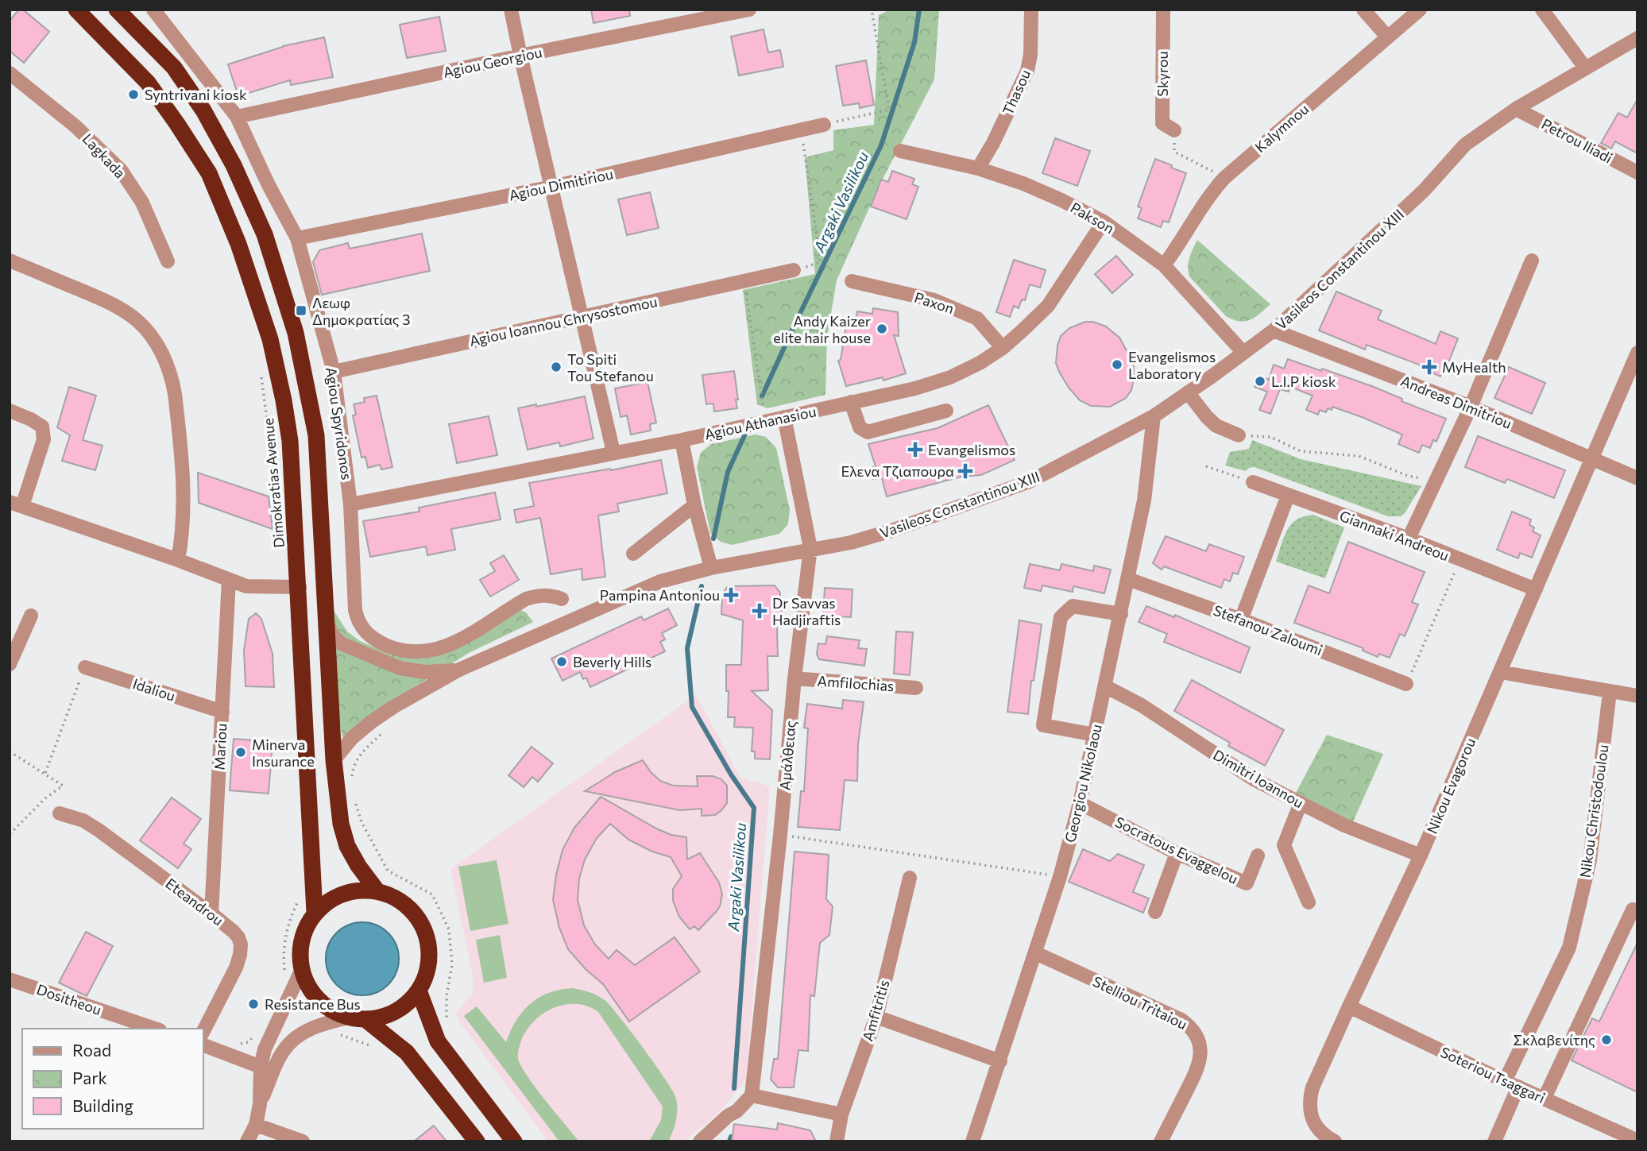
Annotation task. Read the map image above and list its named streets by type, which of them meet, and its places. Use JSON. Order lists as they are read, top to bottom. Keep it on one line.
{"streets":{"highway":["Dimokratias Avenue"],"street":["Agiou Georgiou","Skyrou","Thasou","Kalymnou","Petrou Iliadi","Lagkada","Agiou Dimitiriou","Pakson","Vasileos Constantinou XIII","Paxon","Agiou Ioannou Chrysostomou","Andreas Dimitriou","Agiou Athanasiou","Agiou Spyridonos","Giannaki Andreou","Stefanou Zaloumi","Amfilochias","Idaliou","Mariou","Αμάλθειας","Dimitri Ioannou","Georgiou Nikolaou","Nikou Evagorou","Nikou Christodoulou","Socratous Evaggelou","Eteandrou","Dositheou","Stelliou Tritaiou","Amfitritis","Soteriou Tsaggari"]},"crossings":[["Agiou Georgiou","Agiou Spyridonos"],["Thasou","Pakson"],["Kalymnou","Pakson"],["Petrou Iliadi","Vasileos Constantinou XIII"],["Agiou Dimitiriou","Agiou Spyridonos"],["Pakson","Vasileos Constantinou XIII"],["Pakson","Agiou Athanasiou"],["Vasileos Constantinou XIII","Andreas Dimitriou"],["Vasileos Constantinou XIII","Αμάλθειας"],["Vasileos Constantinou XIII","Georgiou Nikolaou"],["Paxon","Agiou Athanasiou"],["Agiou Ioannou Chrysostomou","Agiou Spyridonos"],["Andreas Dimitriou","Nikou Evagorou"],["Agiou Athanasiou","Agiou Spyridonos"],["Agiou Athanasiou","Αμάλθειας"],["Giannaki Andreou","Nikou Evagorou"],["Stefanou Zaloumi","Georgiou Nikolaou"],["Amfilochias","Αμάλθειας"],["Idaliou","Mariou"],["Mariou","Eteandrou"],["Dimitri Ioannou","Georgiou Nikolaou"],["Dimitri Ioannou","Nikou Evagorou"],["Georgiou Nikolaou","Socratous Evaggelou"],["Georgiou Nikolaou","Stelliou Tritaiou"],["Nikou Evagorou","Soteriou Tsaggari"],["Nikou Christodoulou","Soteriou Tsaggari"]],"water":["Argaki Vasilikou"],"places":{"other":["Syntrivani kiosk","Andy Kaizer elite hair house","Evangelismos Laboratory","To Spiti Tou Stefanou","L.I.P kiosk","Beverly Hills","Minerva Insurance","Resistance Bus","Σκλαβενίτης"],"transit":["Λεωφ Δημοκρατίας 3"],"health":["MyHealth","Evangelismos","Ελενα Τζιαπουρα","Pampina Antoniou","Dr Savvas Hadjiraftis"]},"legend":["Road","Park","Building"]}
